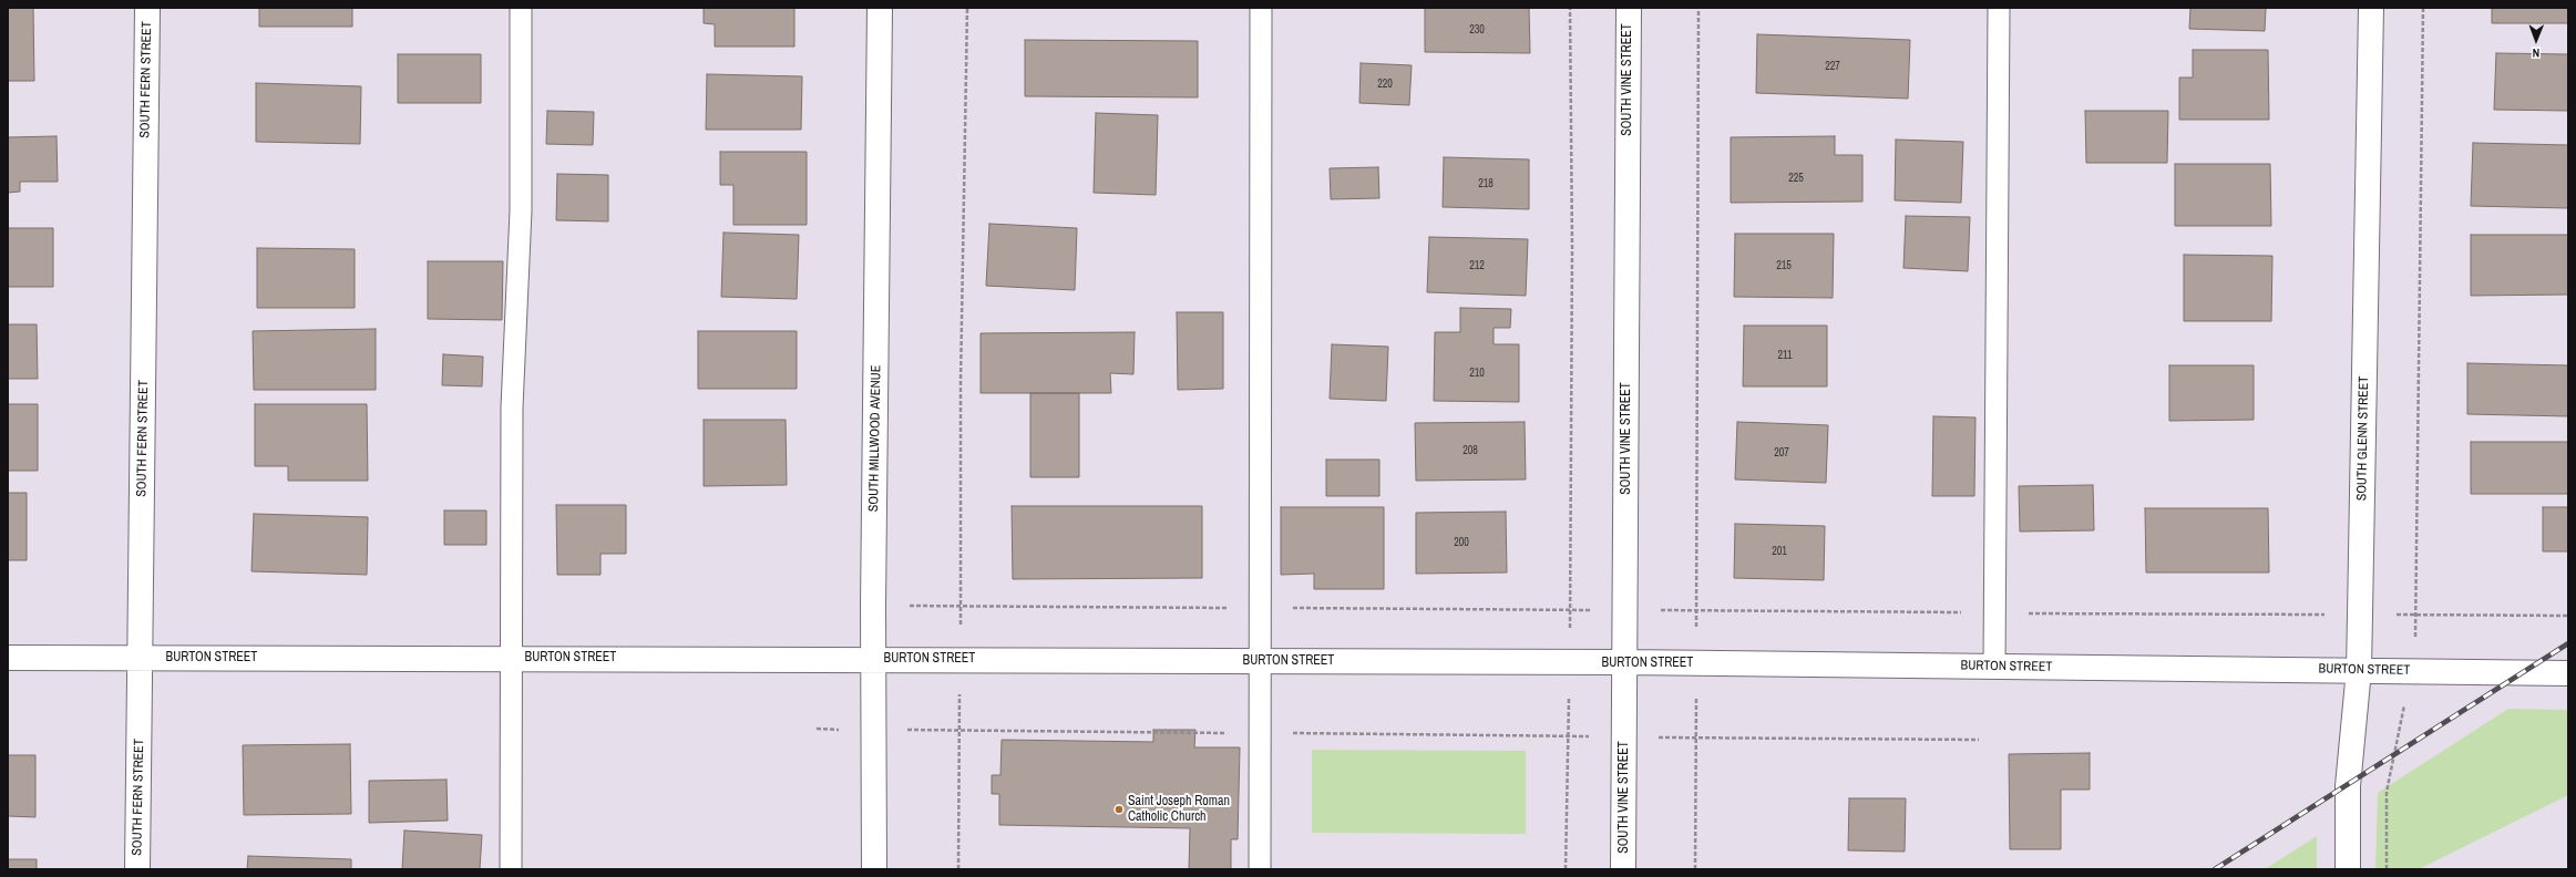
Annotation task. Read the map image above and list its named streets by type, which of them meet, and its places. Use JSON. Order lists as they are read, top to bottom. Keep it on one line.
{"streets":{"street":["SOUTH FERN STREET","SOUTH VINE STREET","SOUTH MILLWOOD AVENUE","SOUTH GLENN STREET","BURTON STREET"]},"crossings":[["SOUTH FERN STREET","BURTON STREET"],["SOUTH VINE STREET","BURTON STREET"],["SOUTH MILLWOOD AVENUE","BURTON STREET"],["SOUTH GLENN STREET","BURTON STREET"]],"places":["Saint Joseph Roman Catholic Church"],"house_numbers":["230","227","220","225","218","212","215","211","210","208","207","200","201"],"north":"bottom"}
